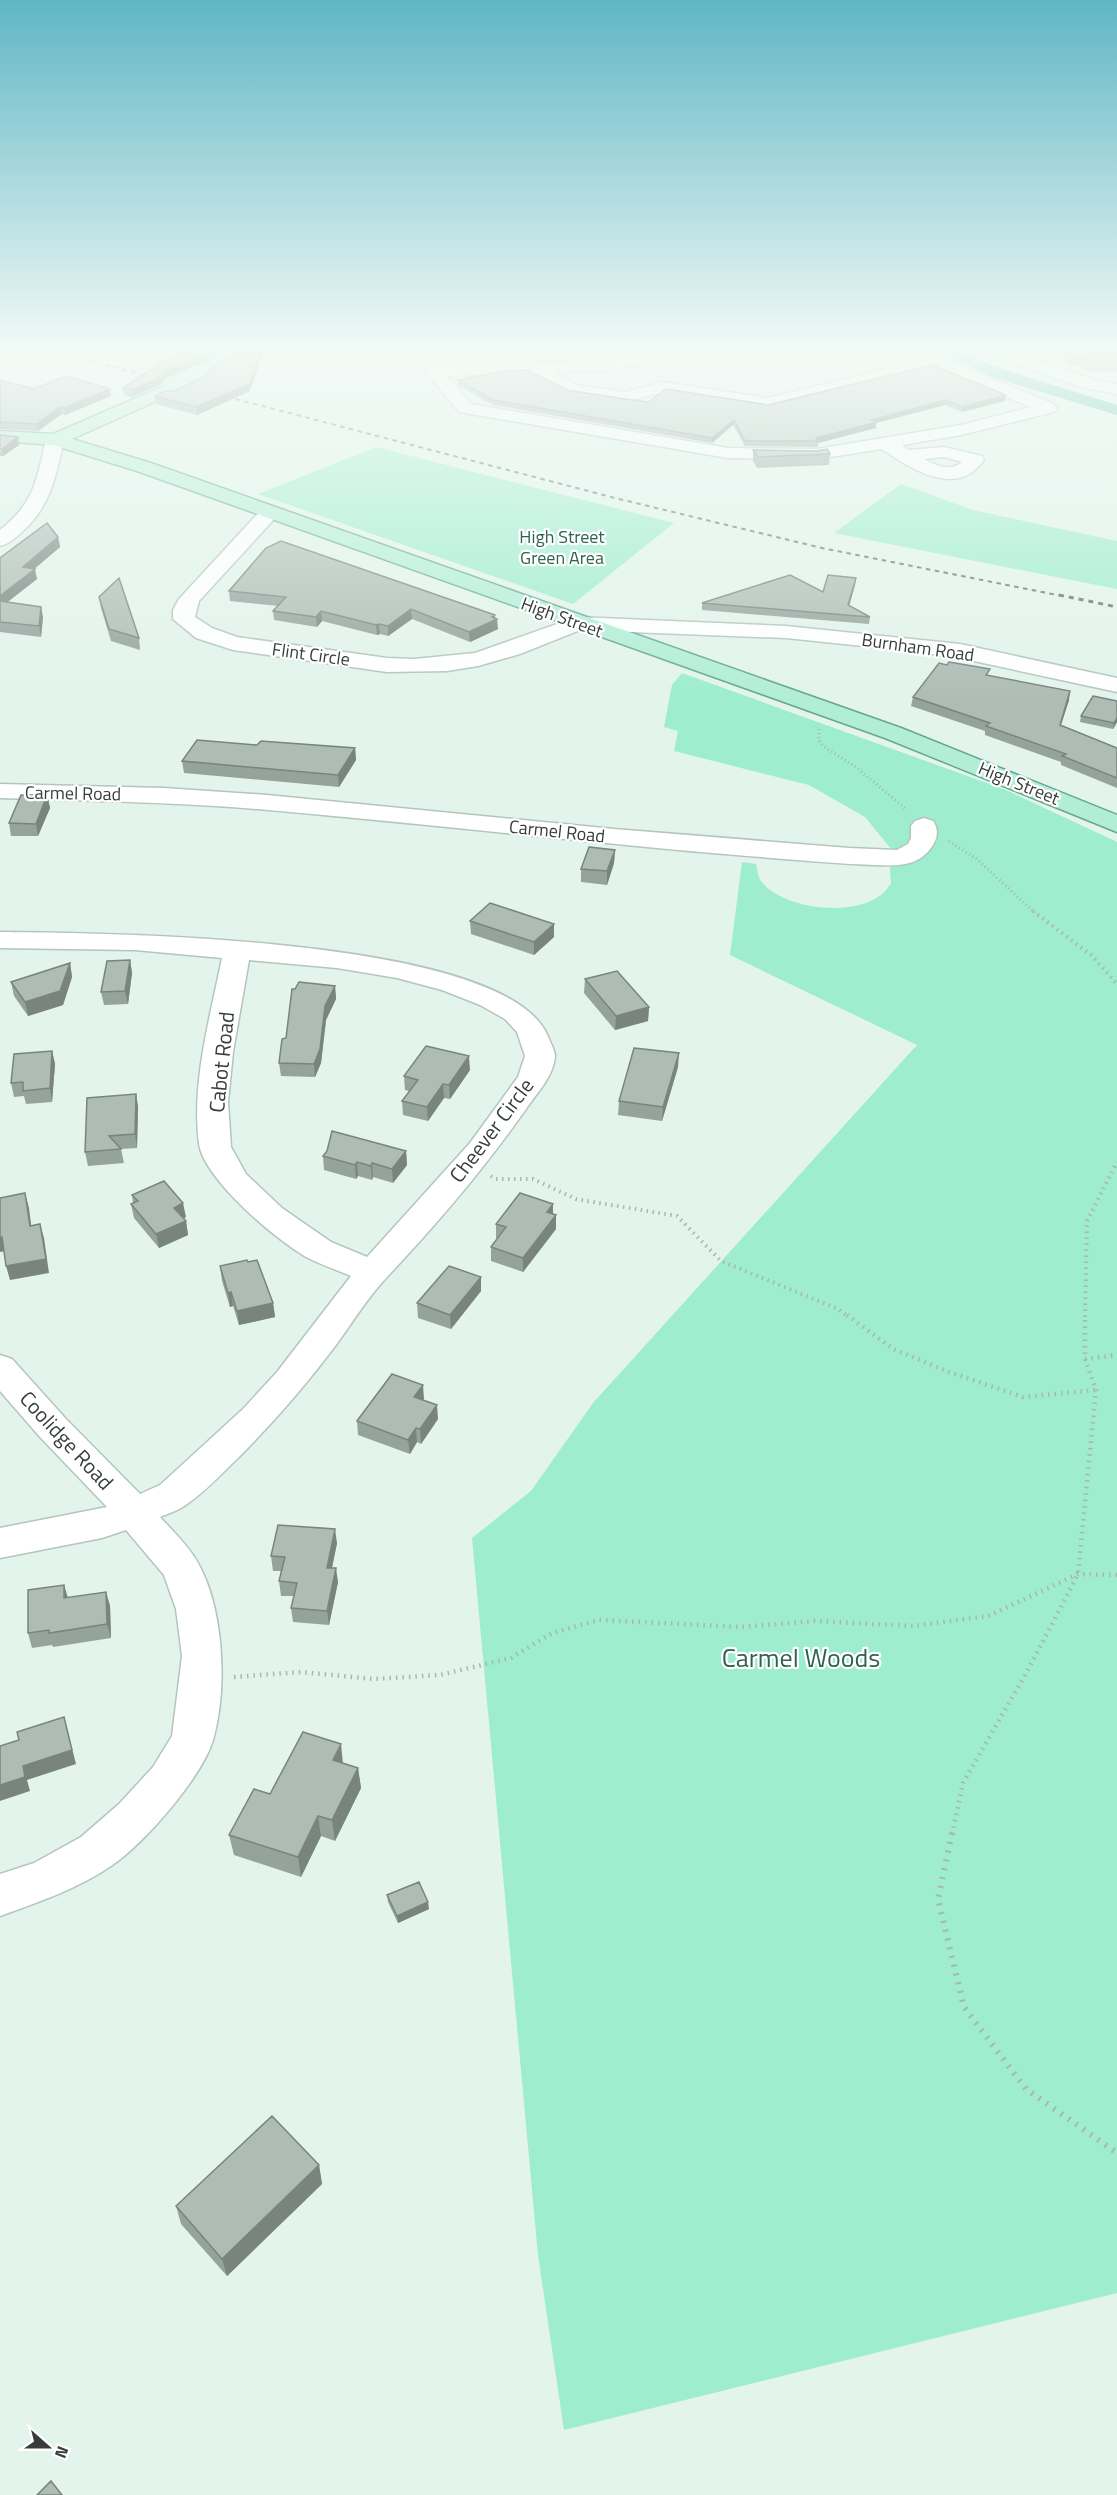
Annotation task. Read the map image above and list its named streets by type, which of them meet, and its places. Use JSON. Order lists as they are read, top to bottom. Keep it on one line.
{"streets":{"main road":["High Street"],"street":["Burnham Road","Flint Circle","Carmel Road","Cabot Road","Cheever Circle","Coolidge Road"]},"crossings":[["High Street","Burnham Road"],["High Street","Flint Circle"],["Burnham Road","Flint Circle"],["Cabot Road","Cheever Circle"],["Cheever Circle","Coolidge Road"]],"parks":["High Street Green Area","Carmel Woods"],"north":"right"}
